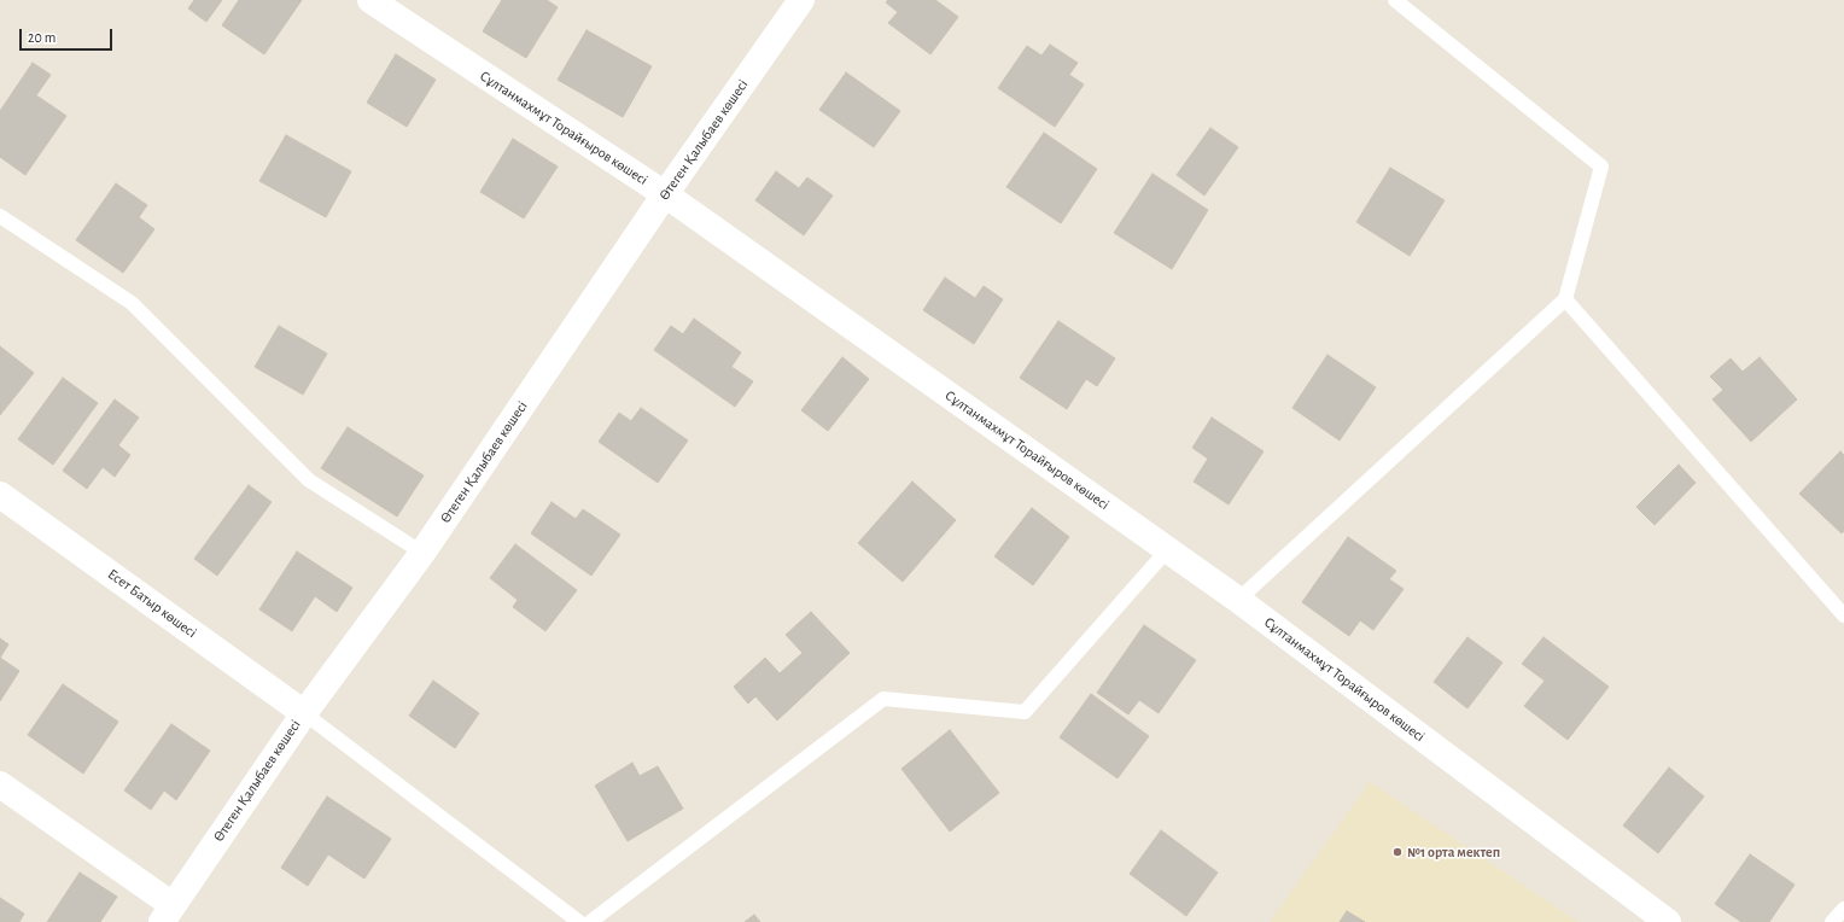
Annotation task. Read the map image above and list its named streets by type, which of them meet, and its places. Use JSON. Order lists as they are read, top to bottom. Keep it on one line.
{"streets":{"street":["Сұлтанмахмұт Торайғыров көшесі","Өтеген Қалыбаев көшесі","Есет Батыр көшесі"]},"crossings":[["Сұлтанмахмұт Торайғыров көшесі","Өтеген Қалыбаев көшесі"],["Өтеген Қалыбаев көшесі","Есет Батыр көшесі"]],"places":["№1 орта мектеп"],"scale_bar":"20 m"}
